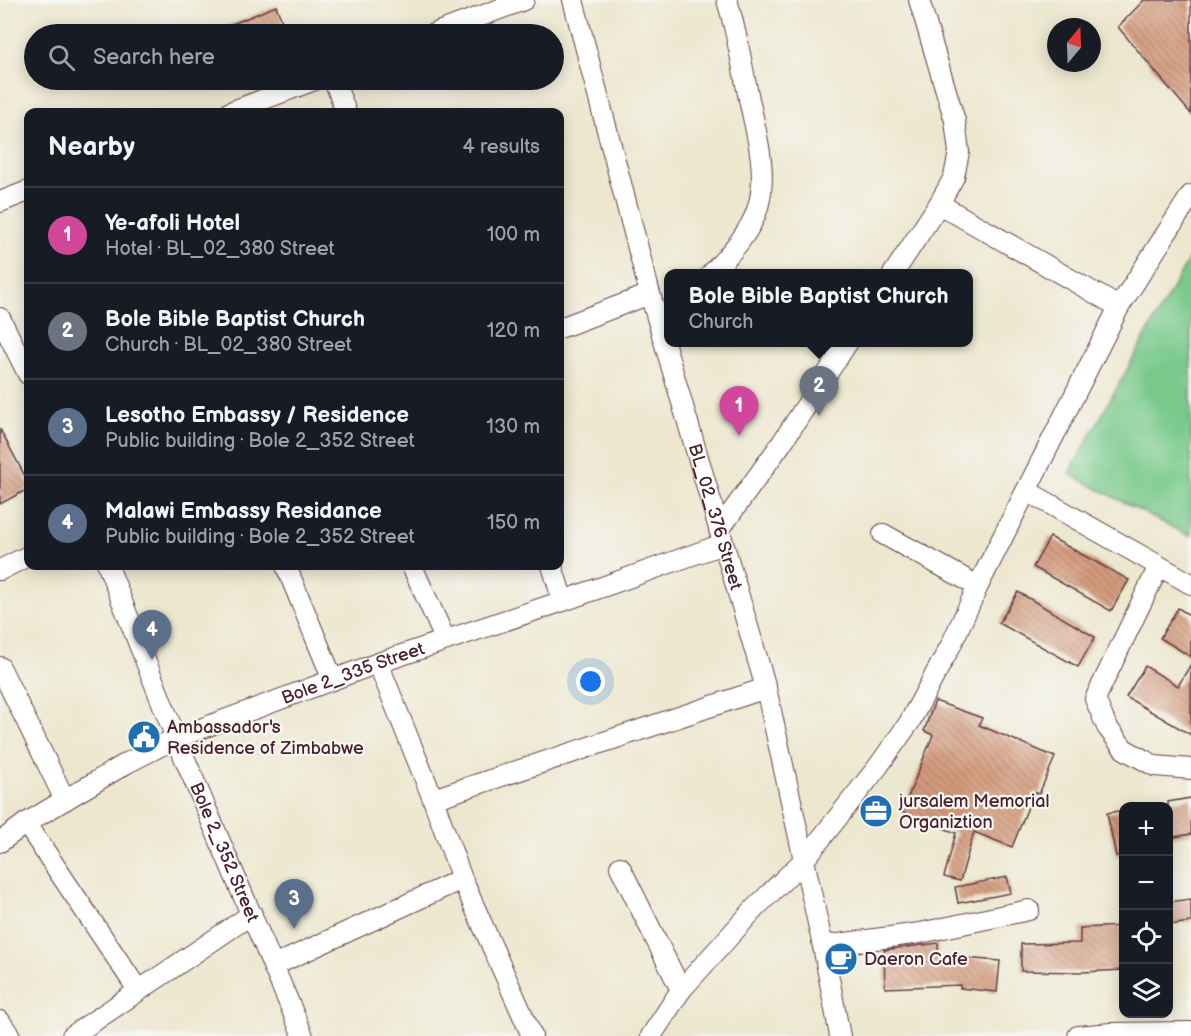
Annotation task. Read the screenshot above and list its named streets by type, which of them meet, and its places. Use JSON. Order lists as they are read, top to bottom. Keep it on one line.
{"streets":{"street":["BL_02_376 Street","Bole 2_335 Street","Bole 2_352 Street"]},"crossings":[["BL_02_376 Street","Bole 2_335 Street"],["Bole 2_335 Street","Bole 2_352 Street"]],"places":{"public building":["Ambassador's Residence of Zimbabwe"],"office":["jursalem Memorial Organiztion"],"cafe":["Daeron Cafe"]},"north":"top","page":{"search":"Search here","heading":["Nearby","4 results"],"list":[{"mark":"1","name":"Ye-afoli Hotel","note":"Hotel · BL_02_380 Street","value":"100 m"},{"mark":"2","name":"Bole Bible Baptist Church","note":"Church · BL_02_380 Street","value":"120 m"},{"mark":"3","name":"Lesotho Embassy / Residence","note":"Public building · Bole 2_352 Street","value":"130 m"},{"mark":"4","name":"Malawi Embassy Residance","note":"Public building · Bole 2_352 Street","value":"150 m"}],"popup":["Bole Bible Baptist Church","Church"],"pins":["2","1","4","3"],"map_buttons":["+","−"]}}
